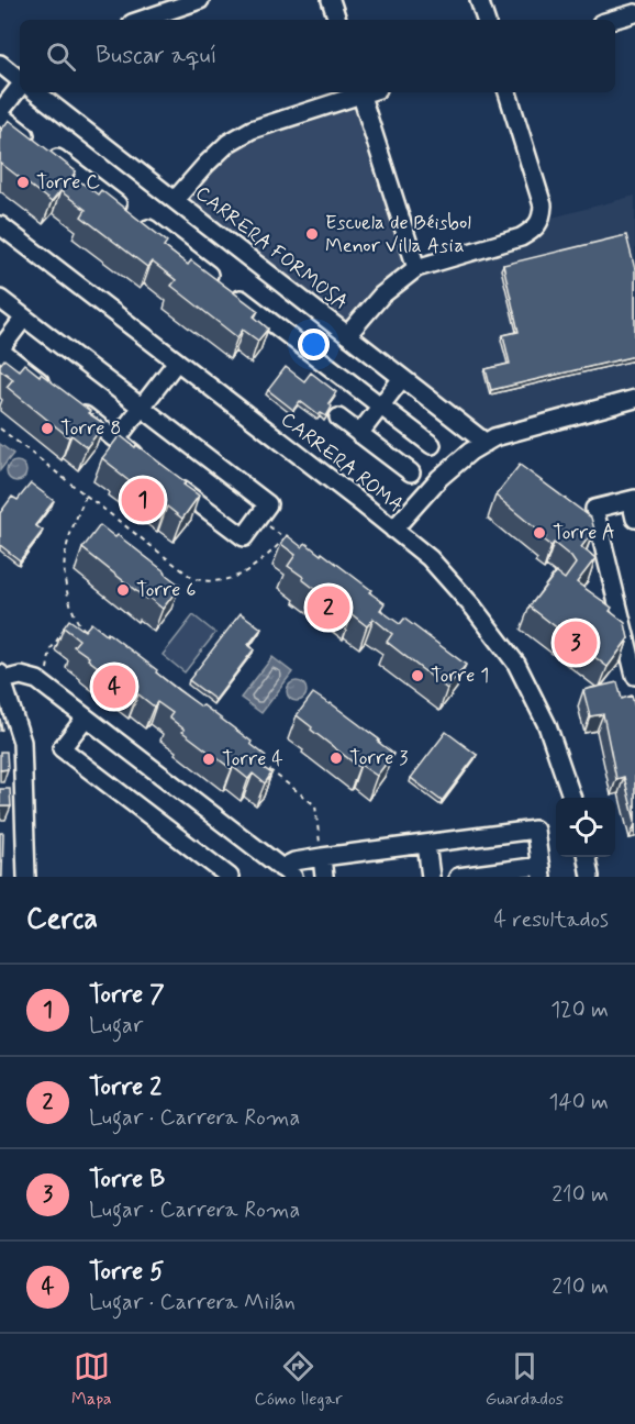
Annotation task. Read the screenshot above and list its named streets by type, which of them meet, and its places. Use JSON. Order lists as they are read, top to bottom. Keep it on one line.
{"streets":{"street":["CARRERA FORMOSA","CARRERA ROMA"]},"places":["Torre C","Escuela de Béisbol Menor Villa Asia","Torre 8","Torre A","Torre 6","Torre 1","Torre 3","Torre 4"],"page":{"search":"Buscar aquí","pins":["1","2","3","4"],"heading":["Cerca","4 resultados"],"list":[{"mark":"1","name":"Torre 7","note":"Lugar","value":"120 m"},{"mark":"2","name":"Torre 2","note":"Lugar · Carrera Roma","value":"140 m"},{"mark":"3","name":"Torre B","note":"Lugar · Carrera Roma","value":"210 m"},{"mark":"4","name":"Torre 5","note":"Lugar · Carrera Milán","value":"210 m"}],"nav":["Mapa","Cómo llegar","Guardados"]}}
